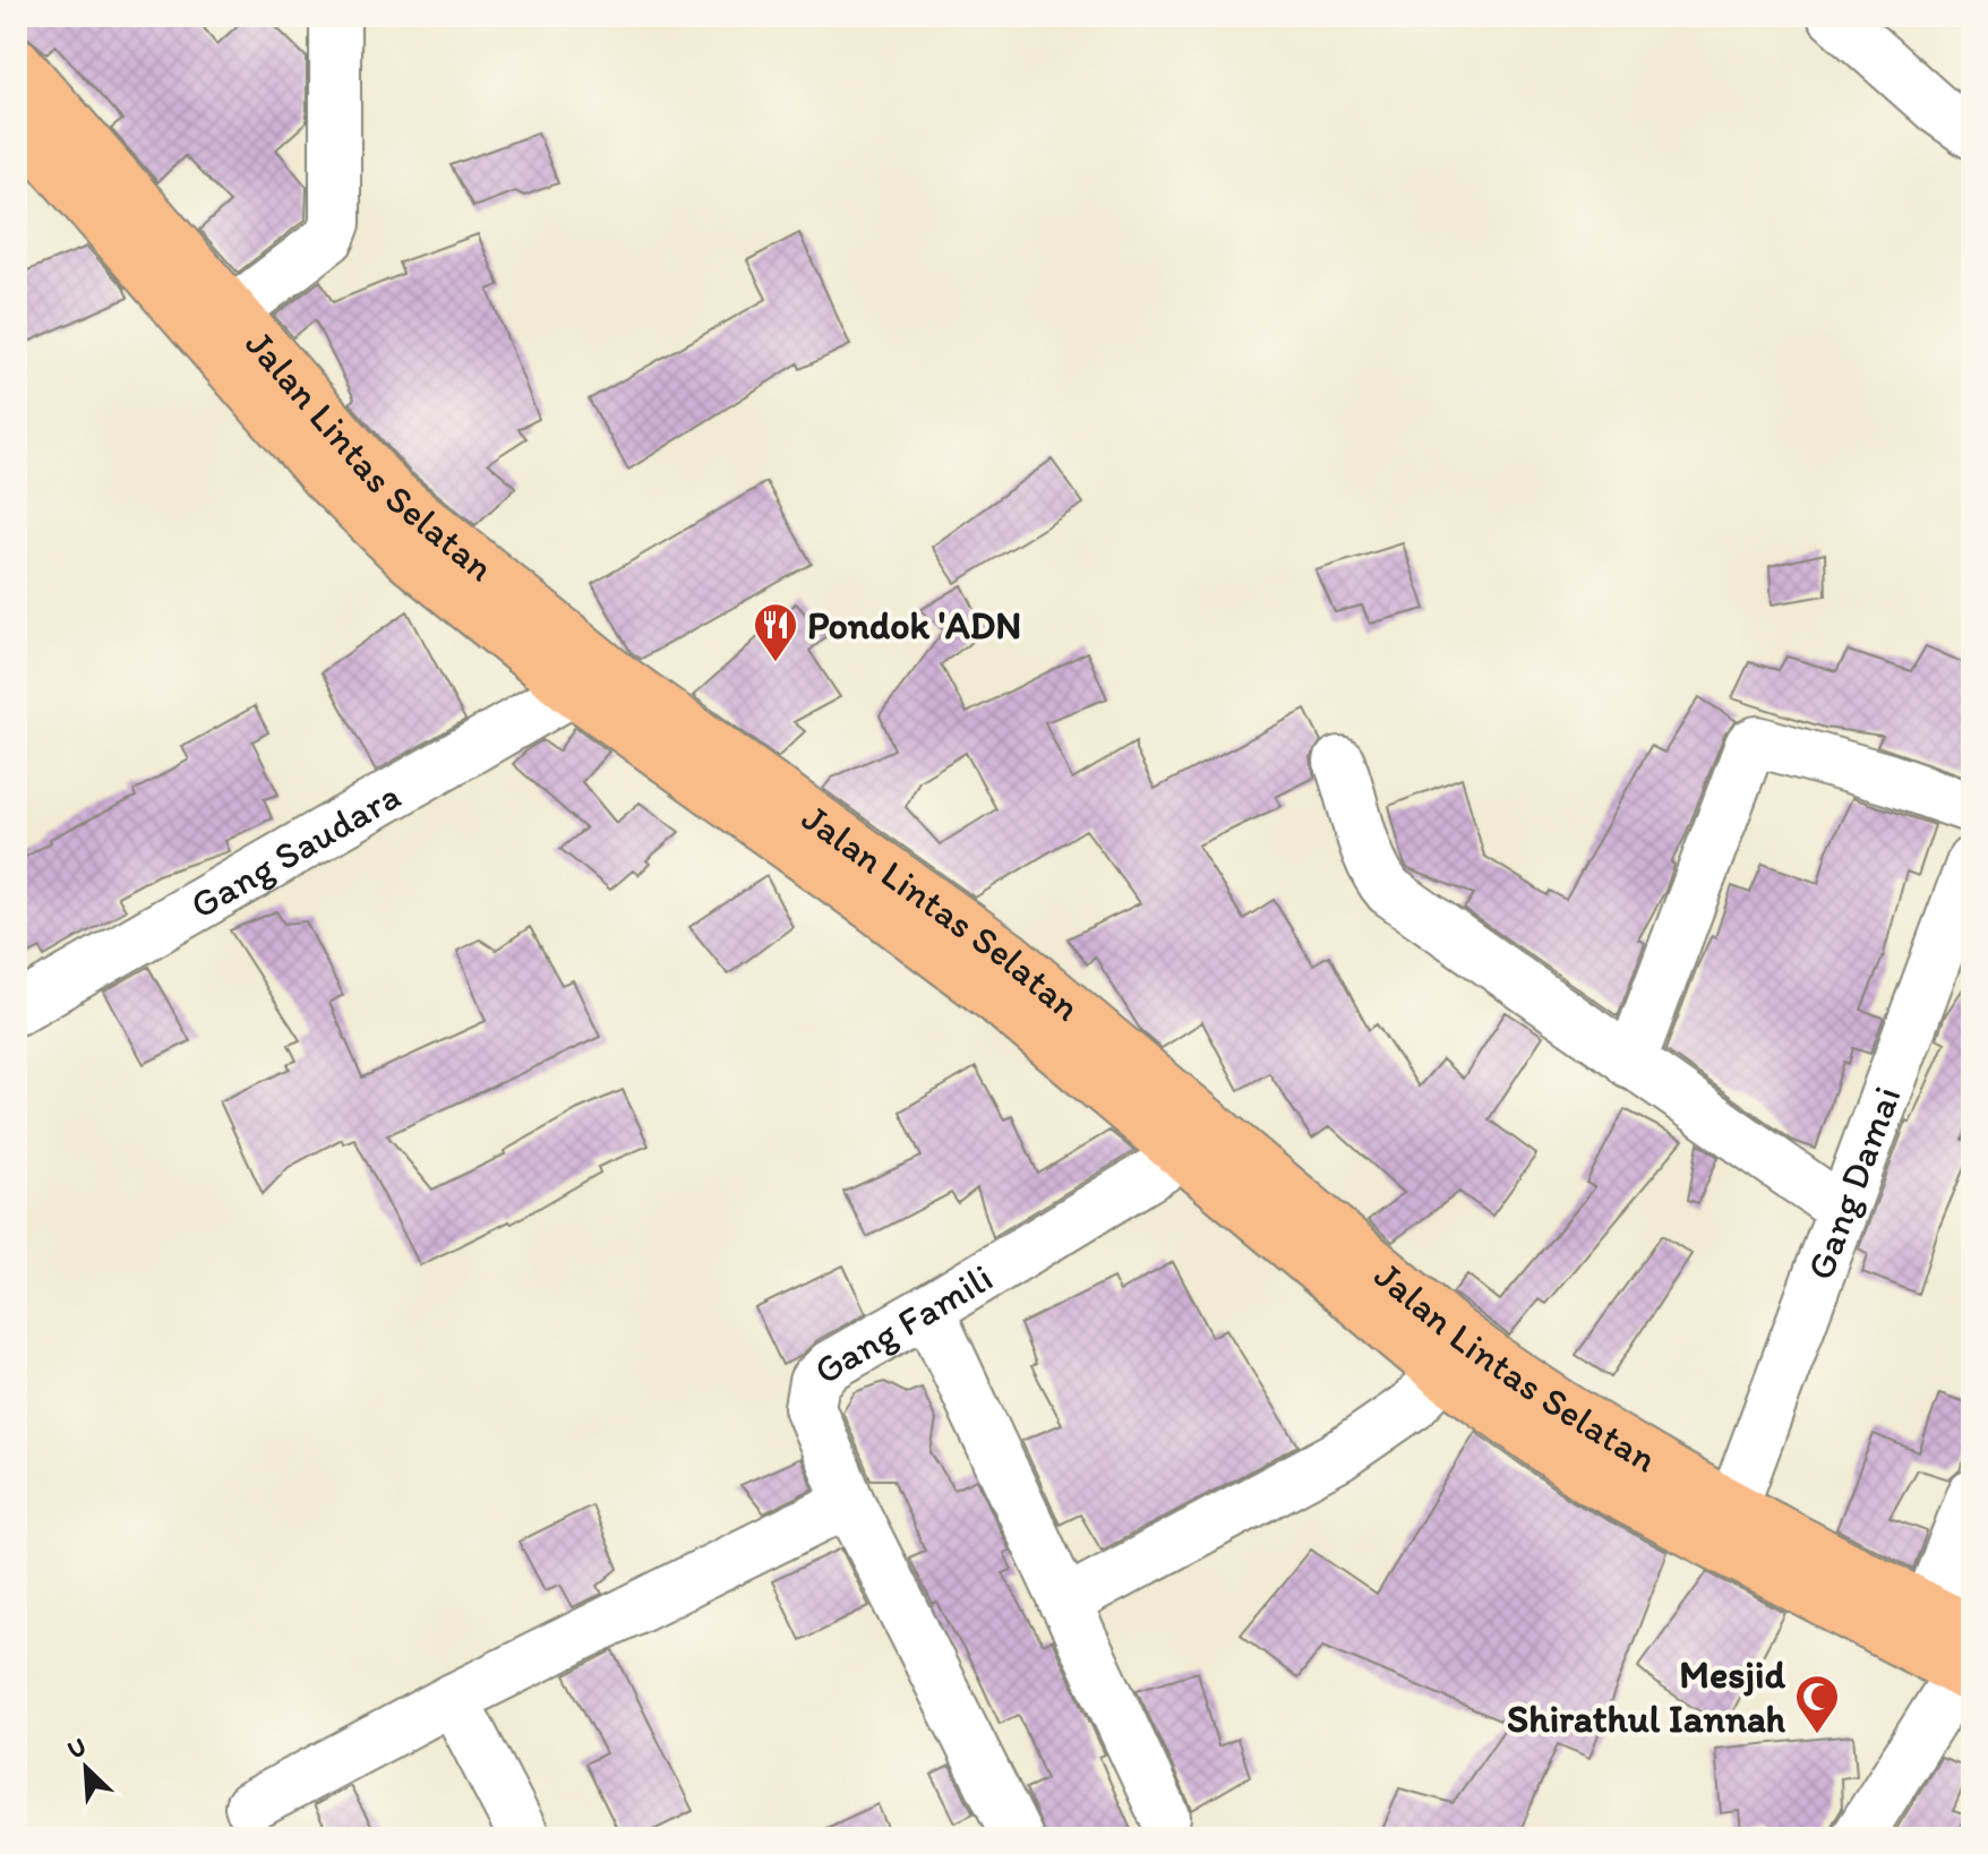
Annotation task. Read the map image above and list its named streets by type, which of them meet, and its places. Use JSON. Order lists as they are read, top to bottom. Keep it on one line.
{"streets":{"highway":["Jalan Lintas Selatan"],"street":["Gang Saudara","Gang Damai","Gang Famili"]},"crossings":[["Jalan Lintas Selatan","Gang Saudara"],["Jalan Lintas Selatan","Gang Damai"],["Jalan Lintas Selatan","Gang Famili"]],"places":{"restaurant":["Pondok 'ADN"],"mosque":["Mesjid Shirathul Iannah"]},"north":"top left"}
